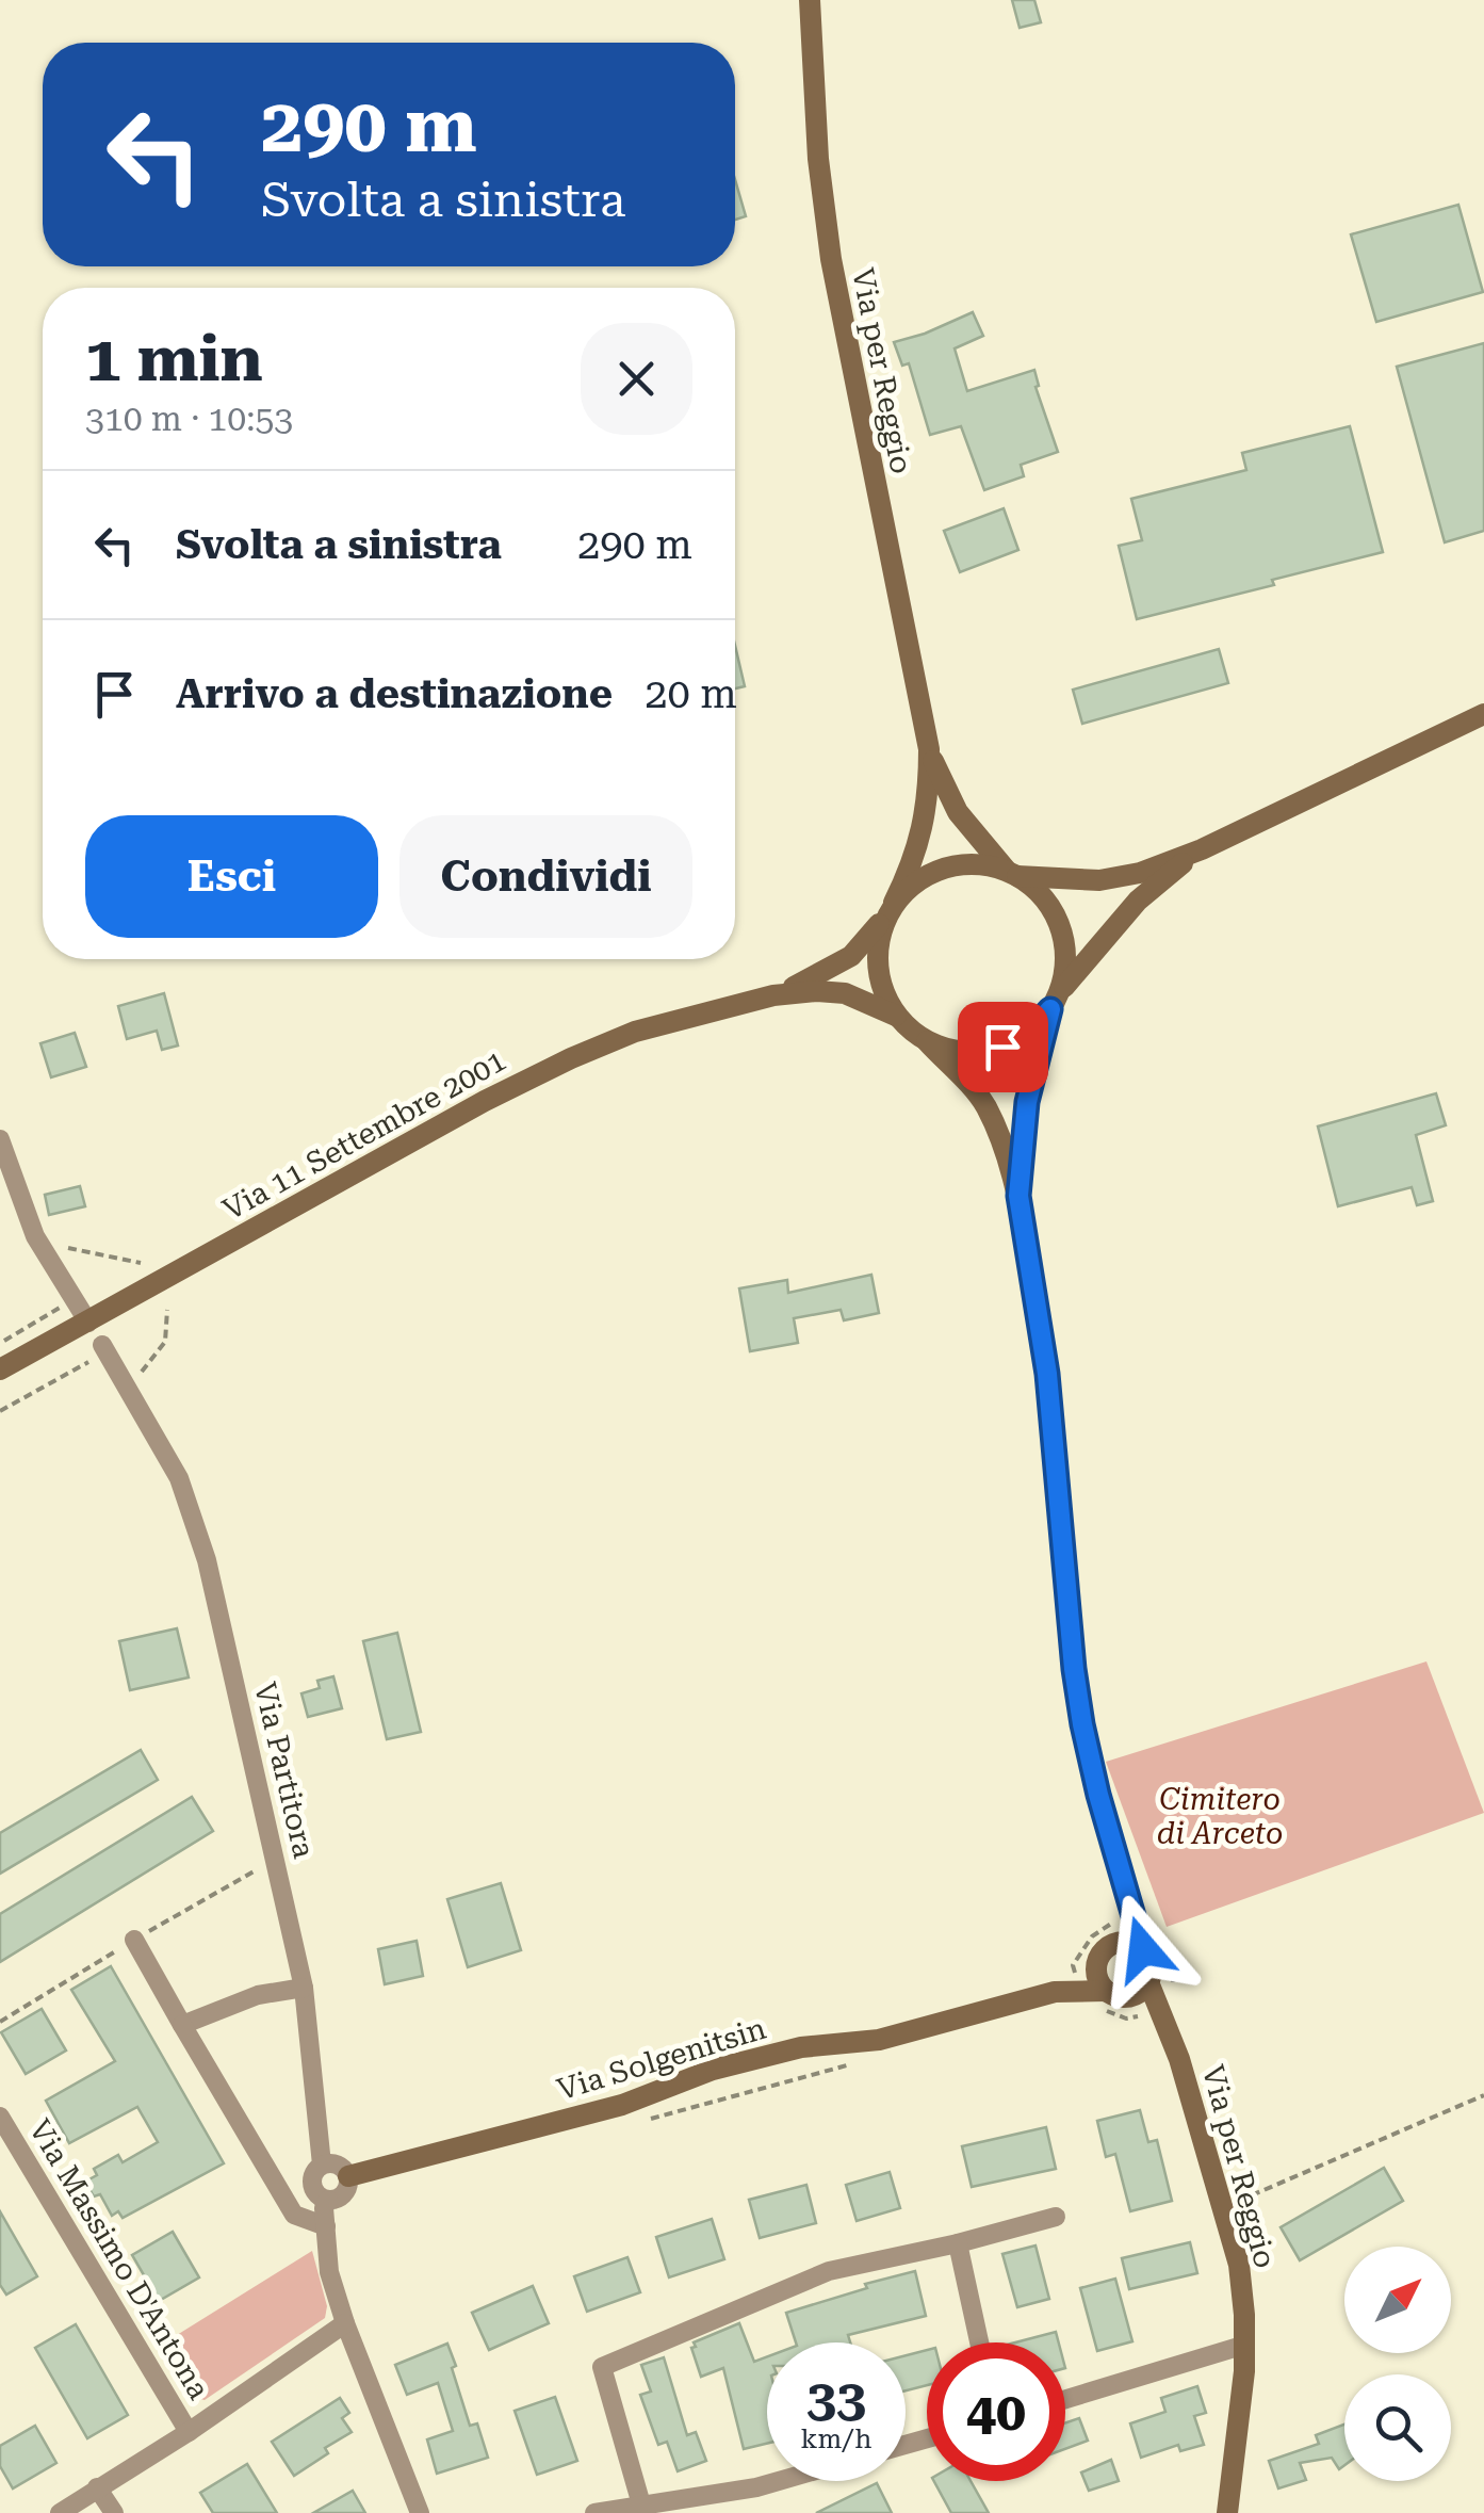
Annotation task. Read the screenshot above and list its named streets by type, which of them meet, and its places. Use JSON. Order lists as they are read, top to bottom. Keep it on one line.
{"streets":{"street":["Via per Reggio","Via 11 Settembre 2001","Via Partitora","Via Solgenitsin","Via Massimo D'Antona"]},"crossings":[["Via per Reggio","Via 11 Settembre 2001"],["Via per Reggio","Via Solgenitsin"],["Via Partitora","Via Solgenitsin"]],"parks":["Cimitero di Arceto"],"north":"top right","page":{"turn":["290 m","Svolta a sinistra"],"heading":["1 min","310 m · 10:53"],"list":[{"name":"Svolta a sinistra","value":"290 m"},{"name":"Arrivo a destinazione","value":"20 m"}],"buttons":["Esci","Condividi"],"speed":"33 km/h","limit":"40"}}
